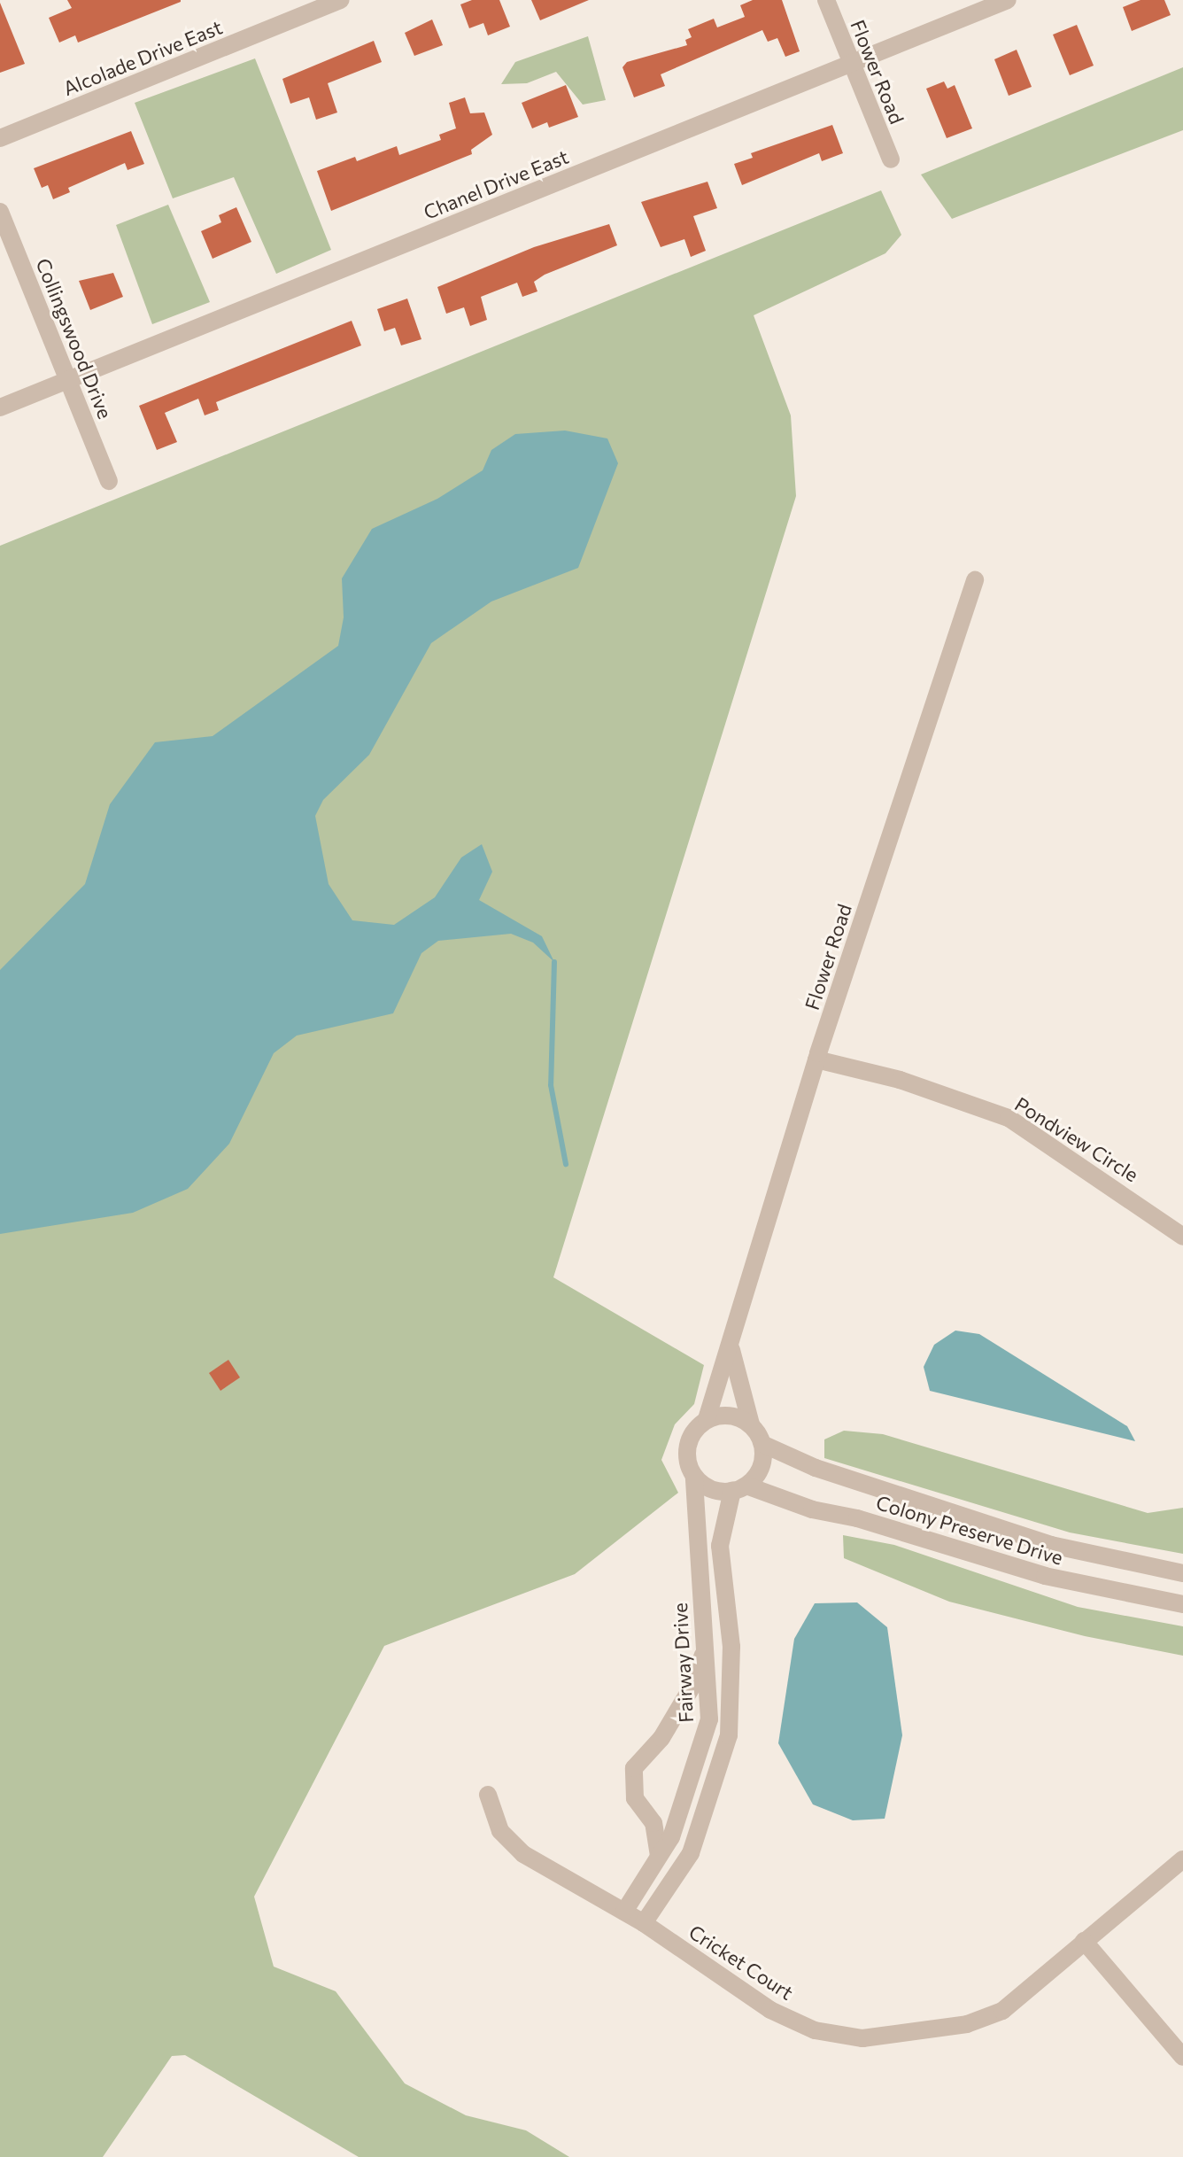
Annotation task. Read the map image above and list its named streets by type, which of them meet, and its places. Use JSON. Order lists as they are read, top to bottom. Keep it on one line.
{"streets":{"street":["Alcolade Drive East","Flower Road","Chanel Drive East","Collingswood Drive","Pondview Circle","Colony Preserve Drive","Fairway Drive","Cricket Court"]},"crossings":[["Flower Road","Chanel Drive East"],["Flower Road","Pondview Circle"],["Flower Road","Colony Preserve Drive"],["Flower Road","Fairway Drive"],["Chanel Drive East","Collingswood Drive"],["Colony Preserve Drive","Fairway Drive"],["Fairway Drive","Cricket Court"]]}
